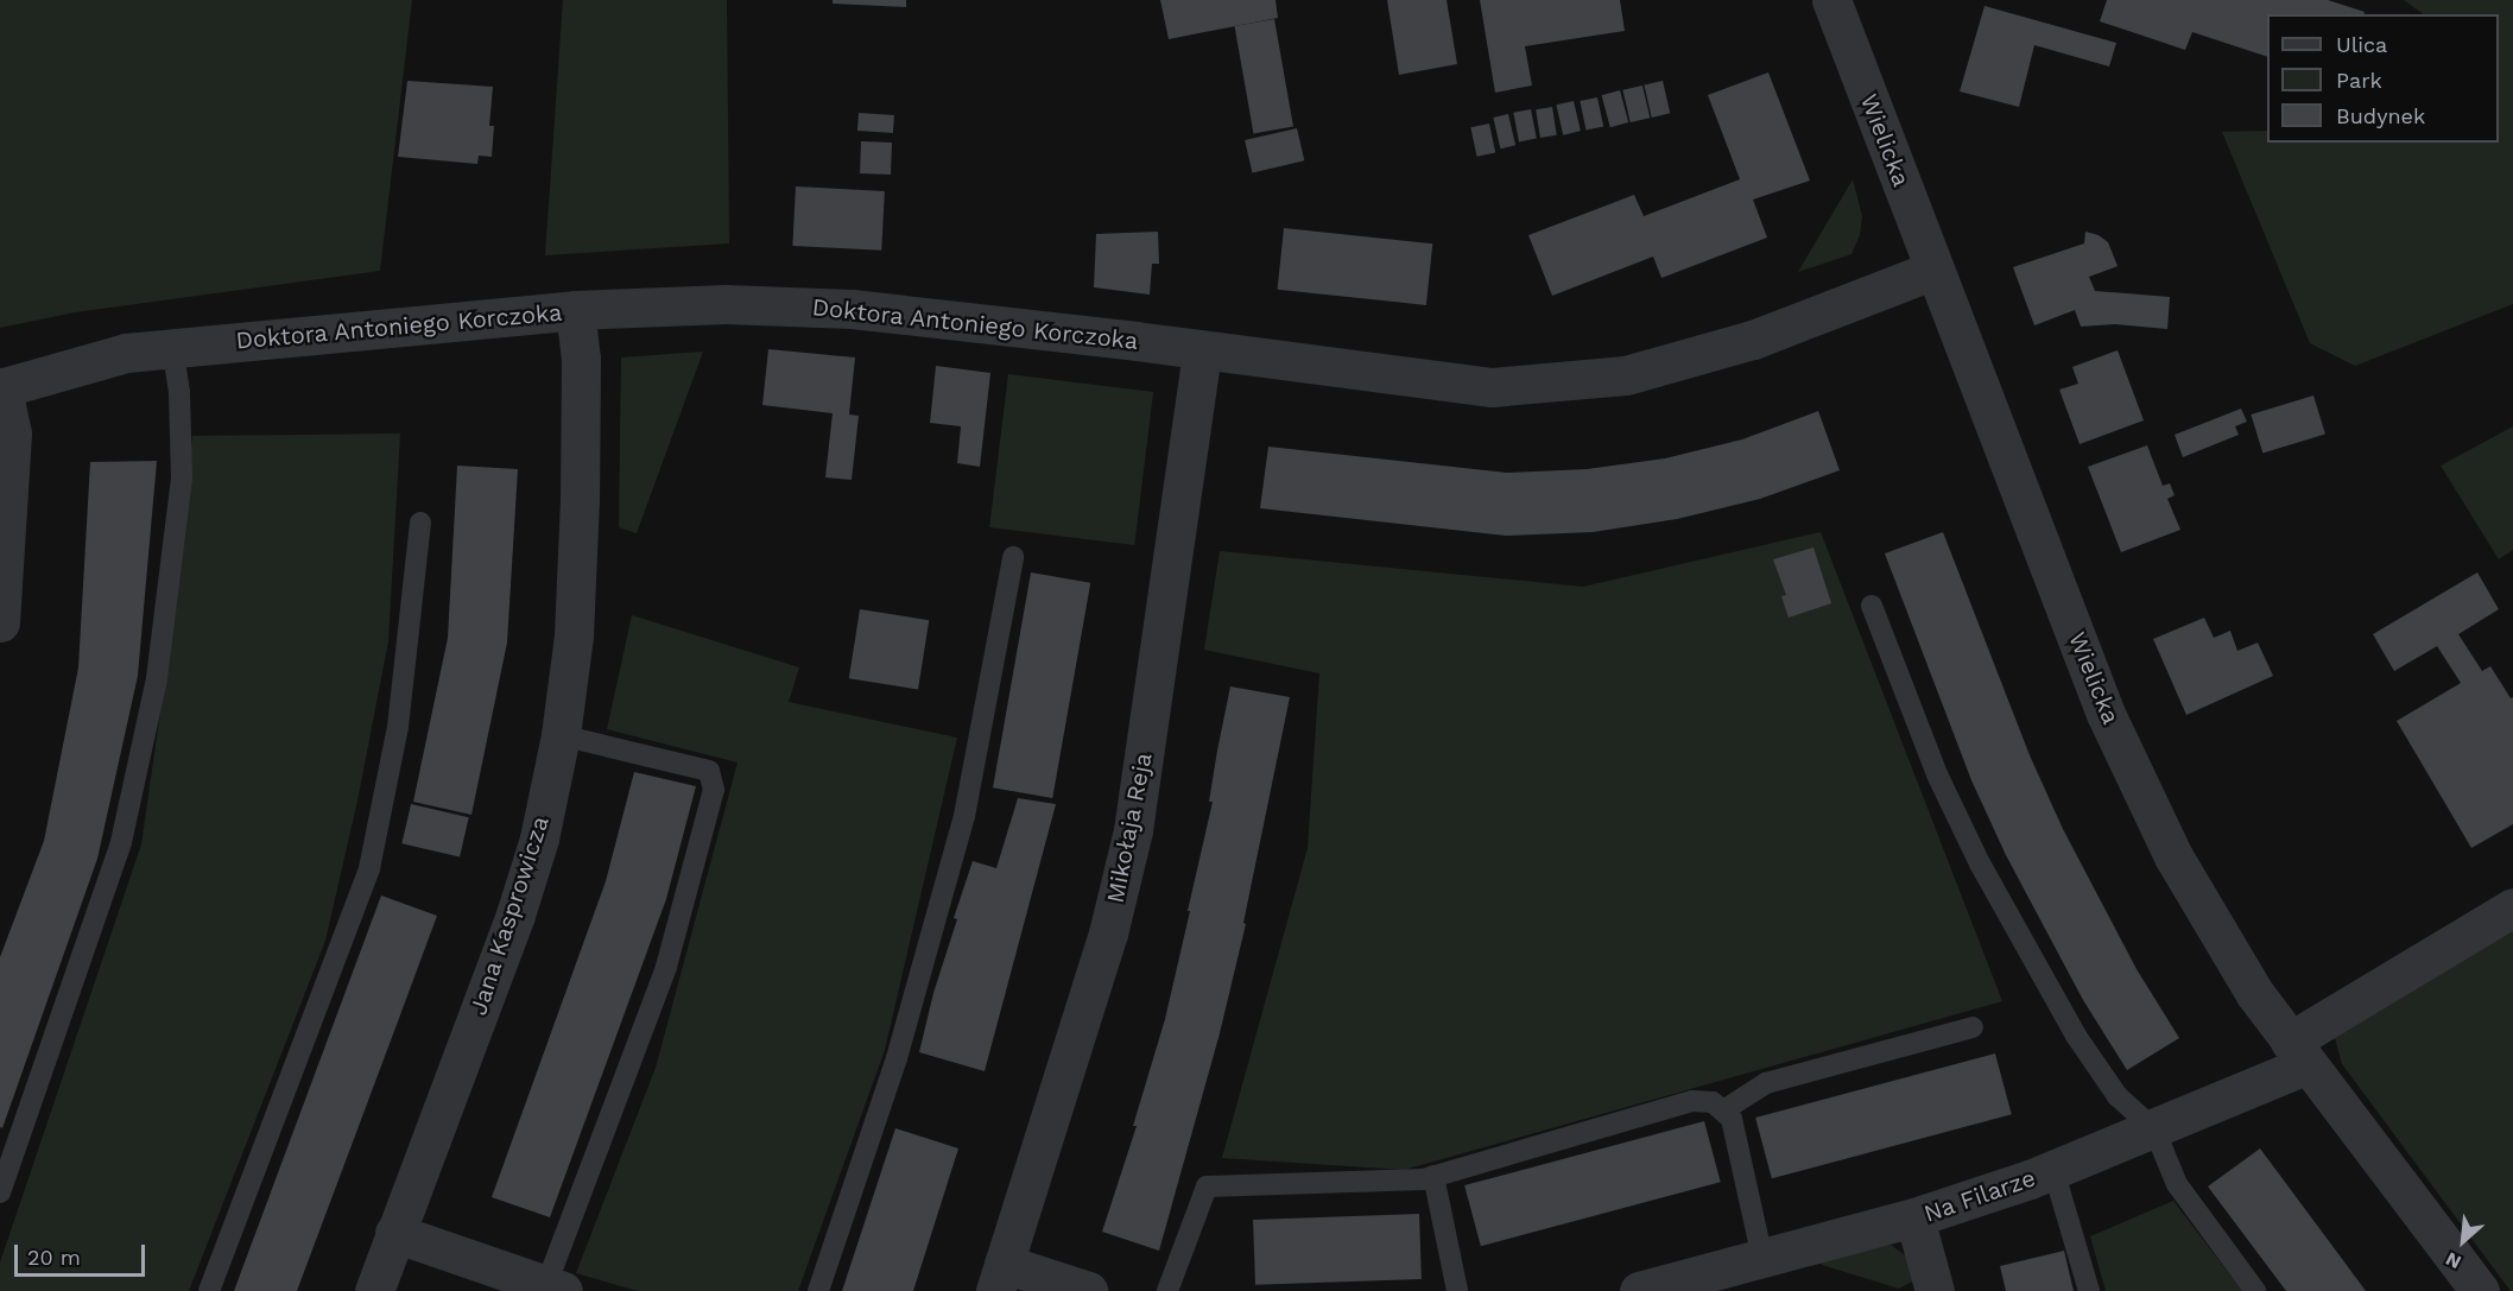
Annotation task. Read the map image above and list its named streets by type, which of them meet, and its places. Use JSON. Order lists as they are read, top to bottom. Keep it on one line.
{"streets":{"street":["Wielicka","Doktora Antoniego Korczoka","Mikołaja Reja","Jana Kasprowicza","Na Filarze"]},"crossings":[["Wielicka","Doktora Antoniego Korczoka"],["Wielicka","Na Filarze"],["Doktora Antoniego Korczoka","Mikołaja Reja"],["Doktora Antoniego Korczoka","Jana Kasprowicza"]],"legend":["Ulica","Park","Budynek"],"scale_bar":"20 m","north":"bottom left"}
